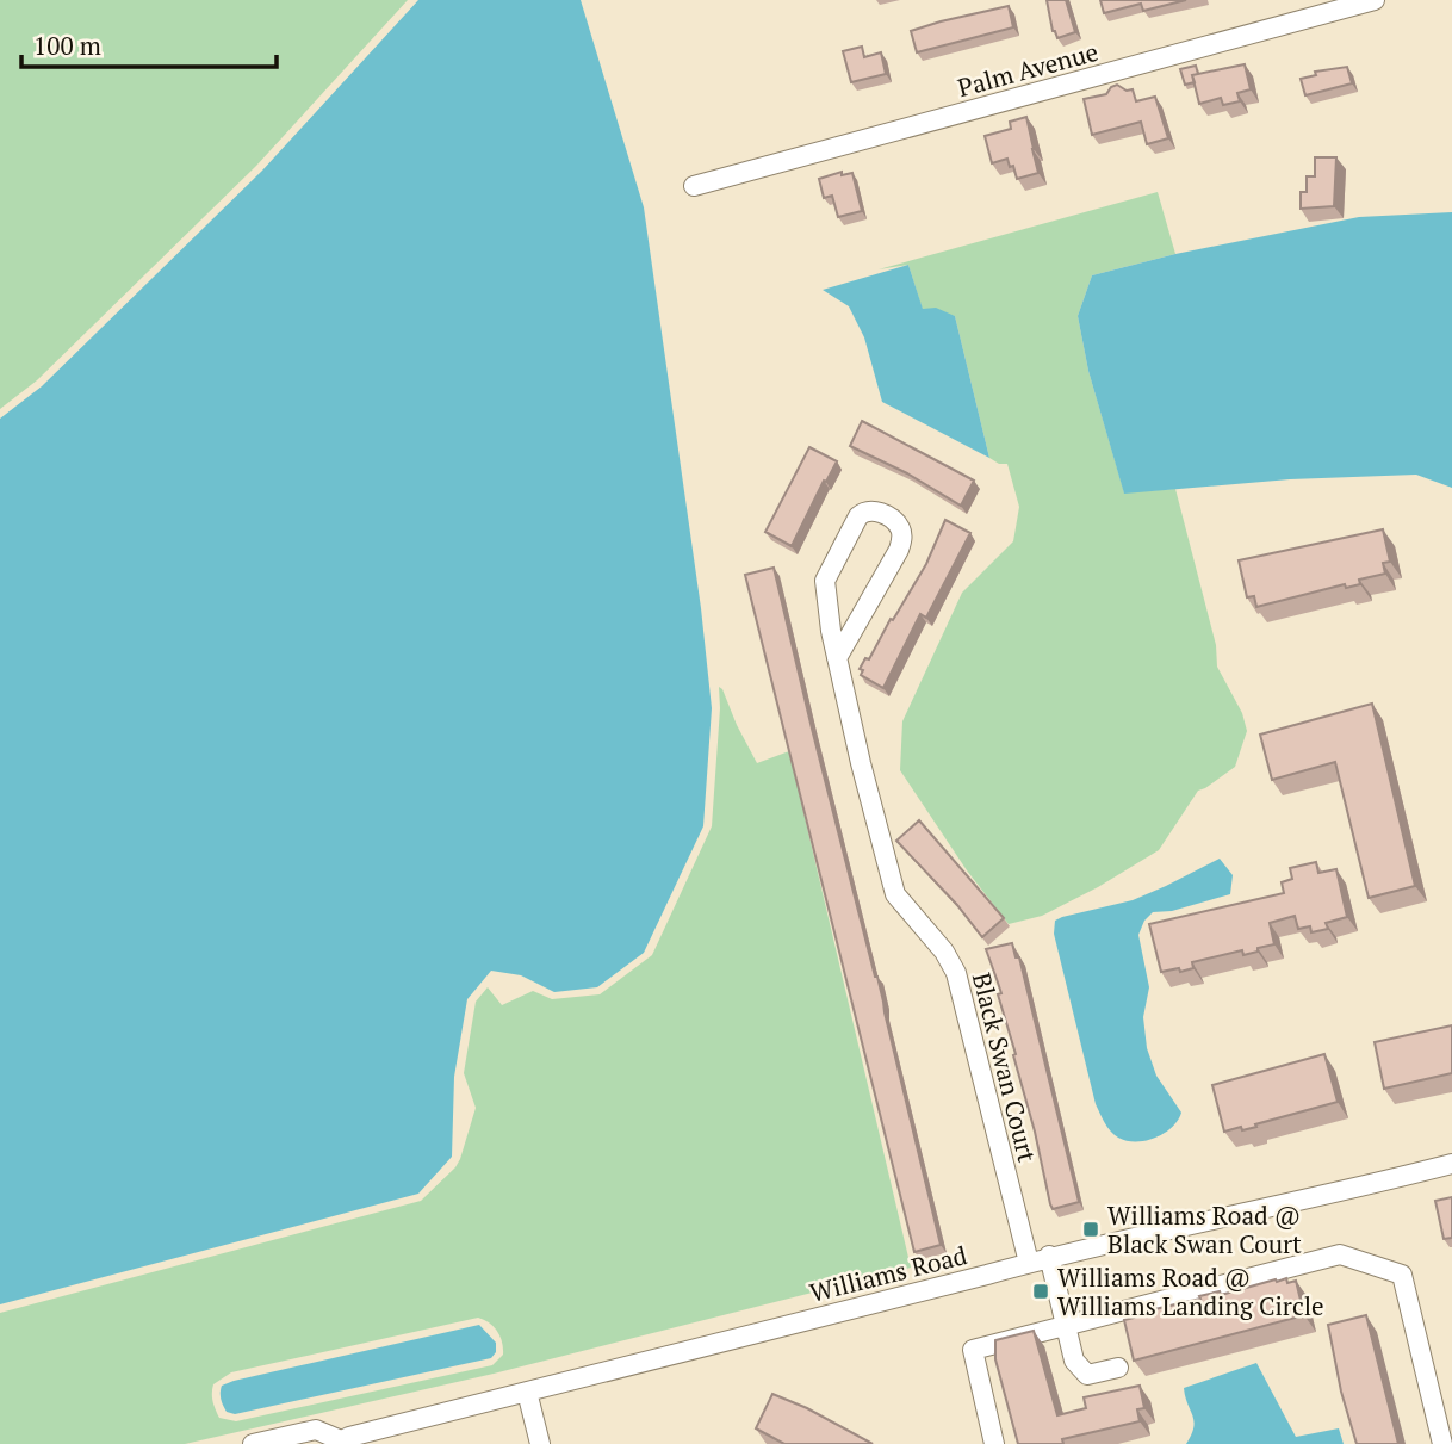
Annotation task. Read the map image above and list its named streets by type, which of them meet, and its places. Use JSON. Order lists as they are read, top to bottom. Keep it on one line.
{"streets":{"street":["Palm Avenue","Black Swan Court","Williams Road"]},"crossings":[["Black Swan Court","Williams Road"]],"places":{"transit":["Williams Road @ Black Swan Court","Williams Road @ Williams Landing Circle"]},"scale_bar":"100 m"}
